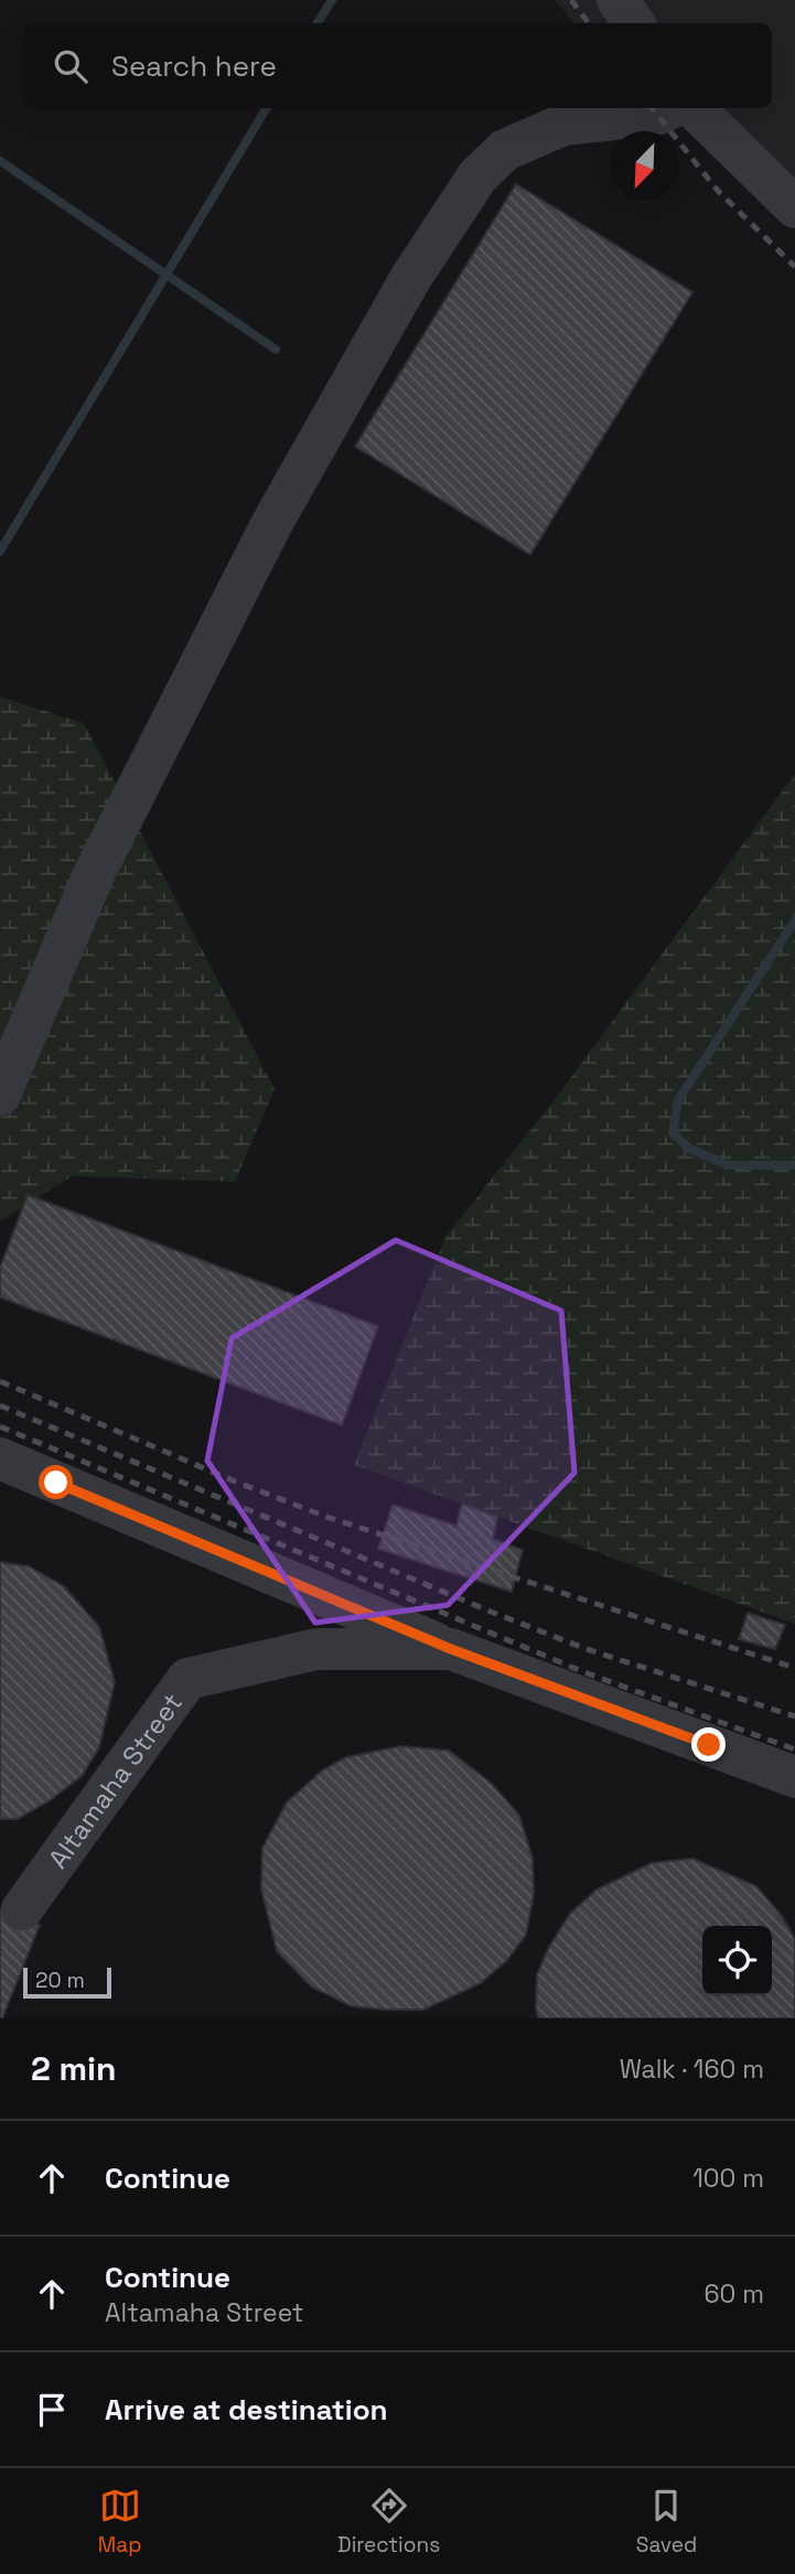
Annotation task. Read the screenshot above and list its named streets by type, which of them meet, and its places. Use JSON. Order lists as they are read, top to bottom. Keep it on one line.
{"streets":{"lane":["Altamaha Street"]},"scale_bar":"20 m","north":"bottom left","page":{"search":"Search here","scale":"20 m","heading":["2 min","Walk · 160 m"],"list":[["Continue","100 m"],["Continue","Altamaha Street","60 m"],"Arrive at destination"],"nav":["Map","Directions","Saved"]}}
